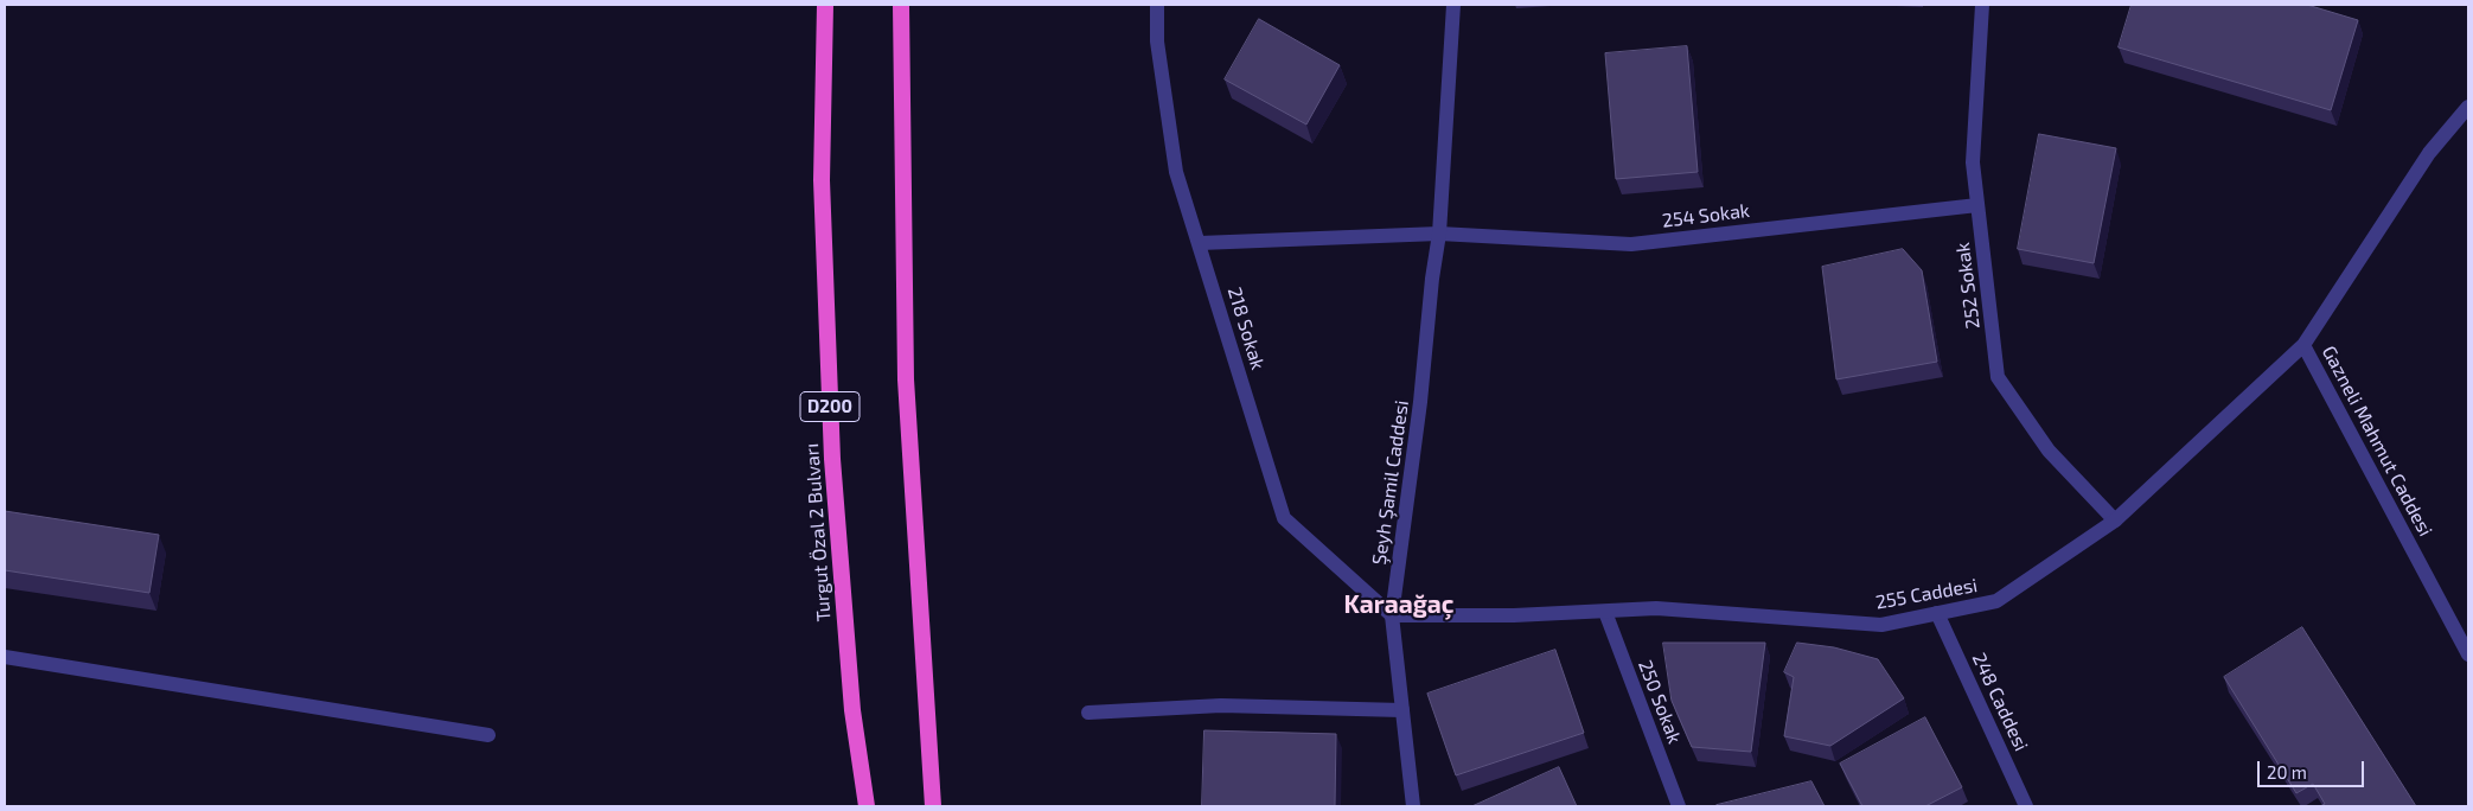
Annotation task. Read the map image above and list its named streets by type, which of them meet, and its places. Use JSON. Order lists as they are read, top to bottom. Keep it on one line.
{"streets":{"highway":["D200","Turgut Özal 2 Bulvarı"],"street":["254 Sokak","252 Sokak","218 Sokak","Gazneli Mahmut Caddesi","Şeyh Şamil Caddesi","255 Caddesi","250 Sokak","248 Caddesi"]},"crossings":[["254 Sokak","252 Sokak"],["254 Sokak","218 Sokak"],["254 Sokak","Şeyh Şamil Caddesi"],["252 Sokak","255 Caddesi"],["218 Sokak","Şeyh Şamil Caddesi"],["218 Sokak","255 Caddesi"],["Gazneli Mahmut Caddesi","255 Caddesi"],["Şeyh Şamil Caddesi","255 Caddesi"],["255 Caddesi","250 Sokak"],["255 Caddesi","248 Caddesi"]],"districts":["Karaağaç"],"scale_bar":"20 m"}
